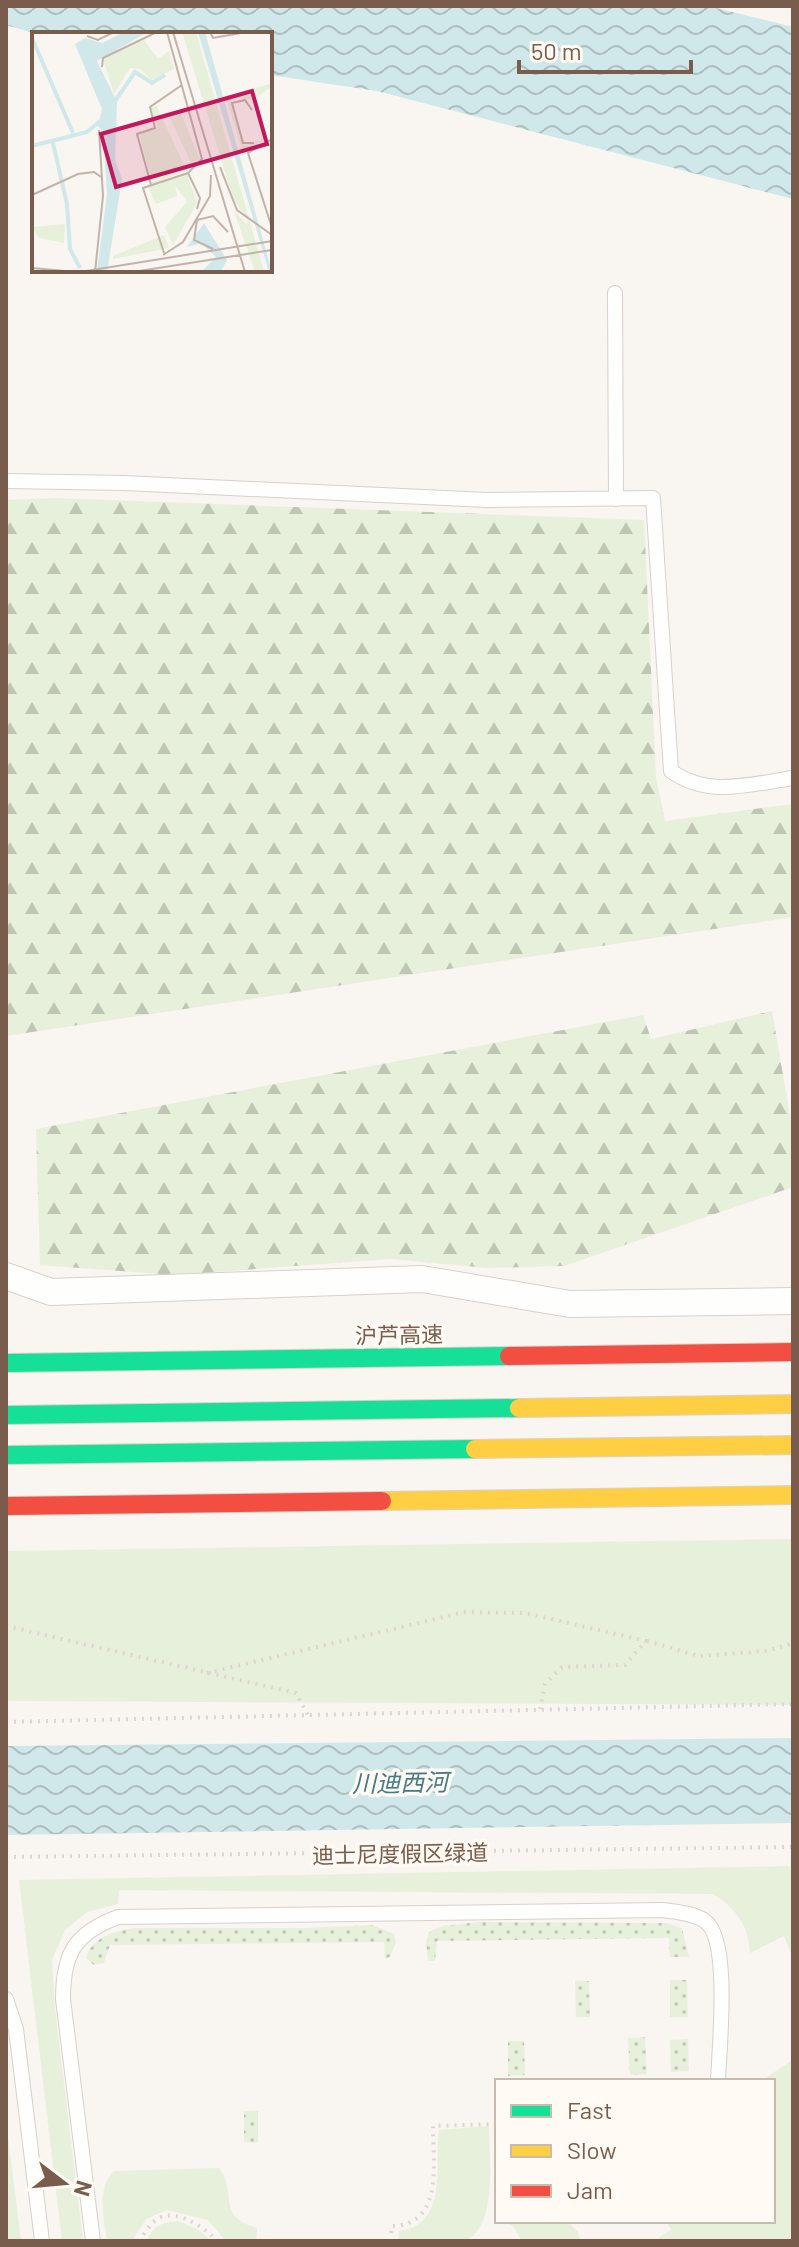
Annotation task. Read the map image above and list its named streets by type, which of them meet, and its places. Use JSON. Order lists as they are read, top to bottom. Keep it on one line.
{"streets":{"highway":["沪芦高速"],"path":["迪士尼度假区绿道"]},"water":["川迪西河"],"legend":["Fast","Slow","Jam"],"scale_bar":"50 m","north":"right"}
